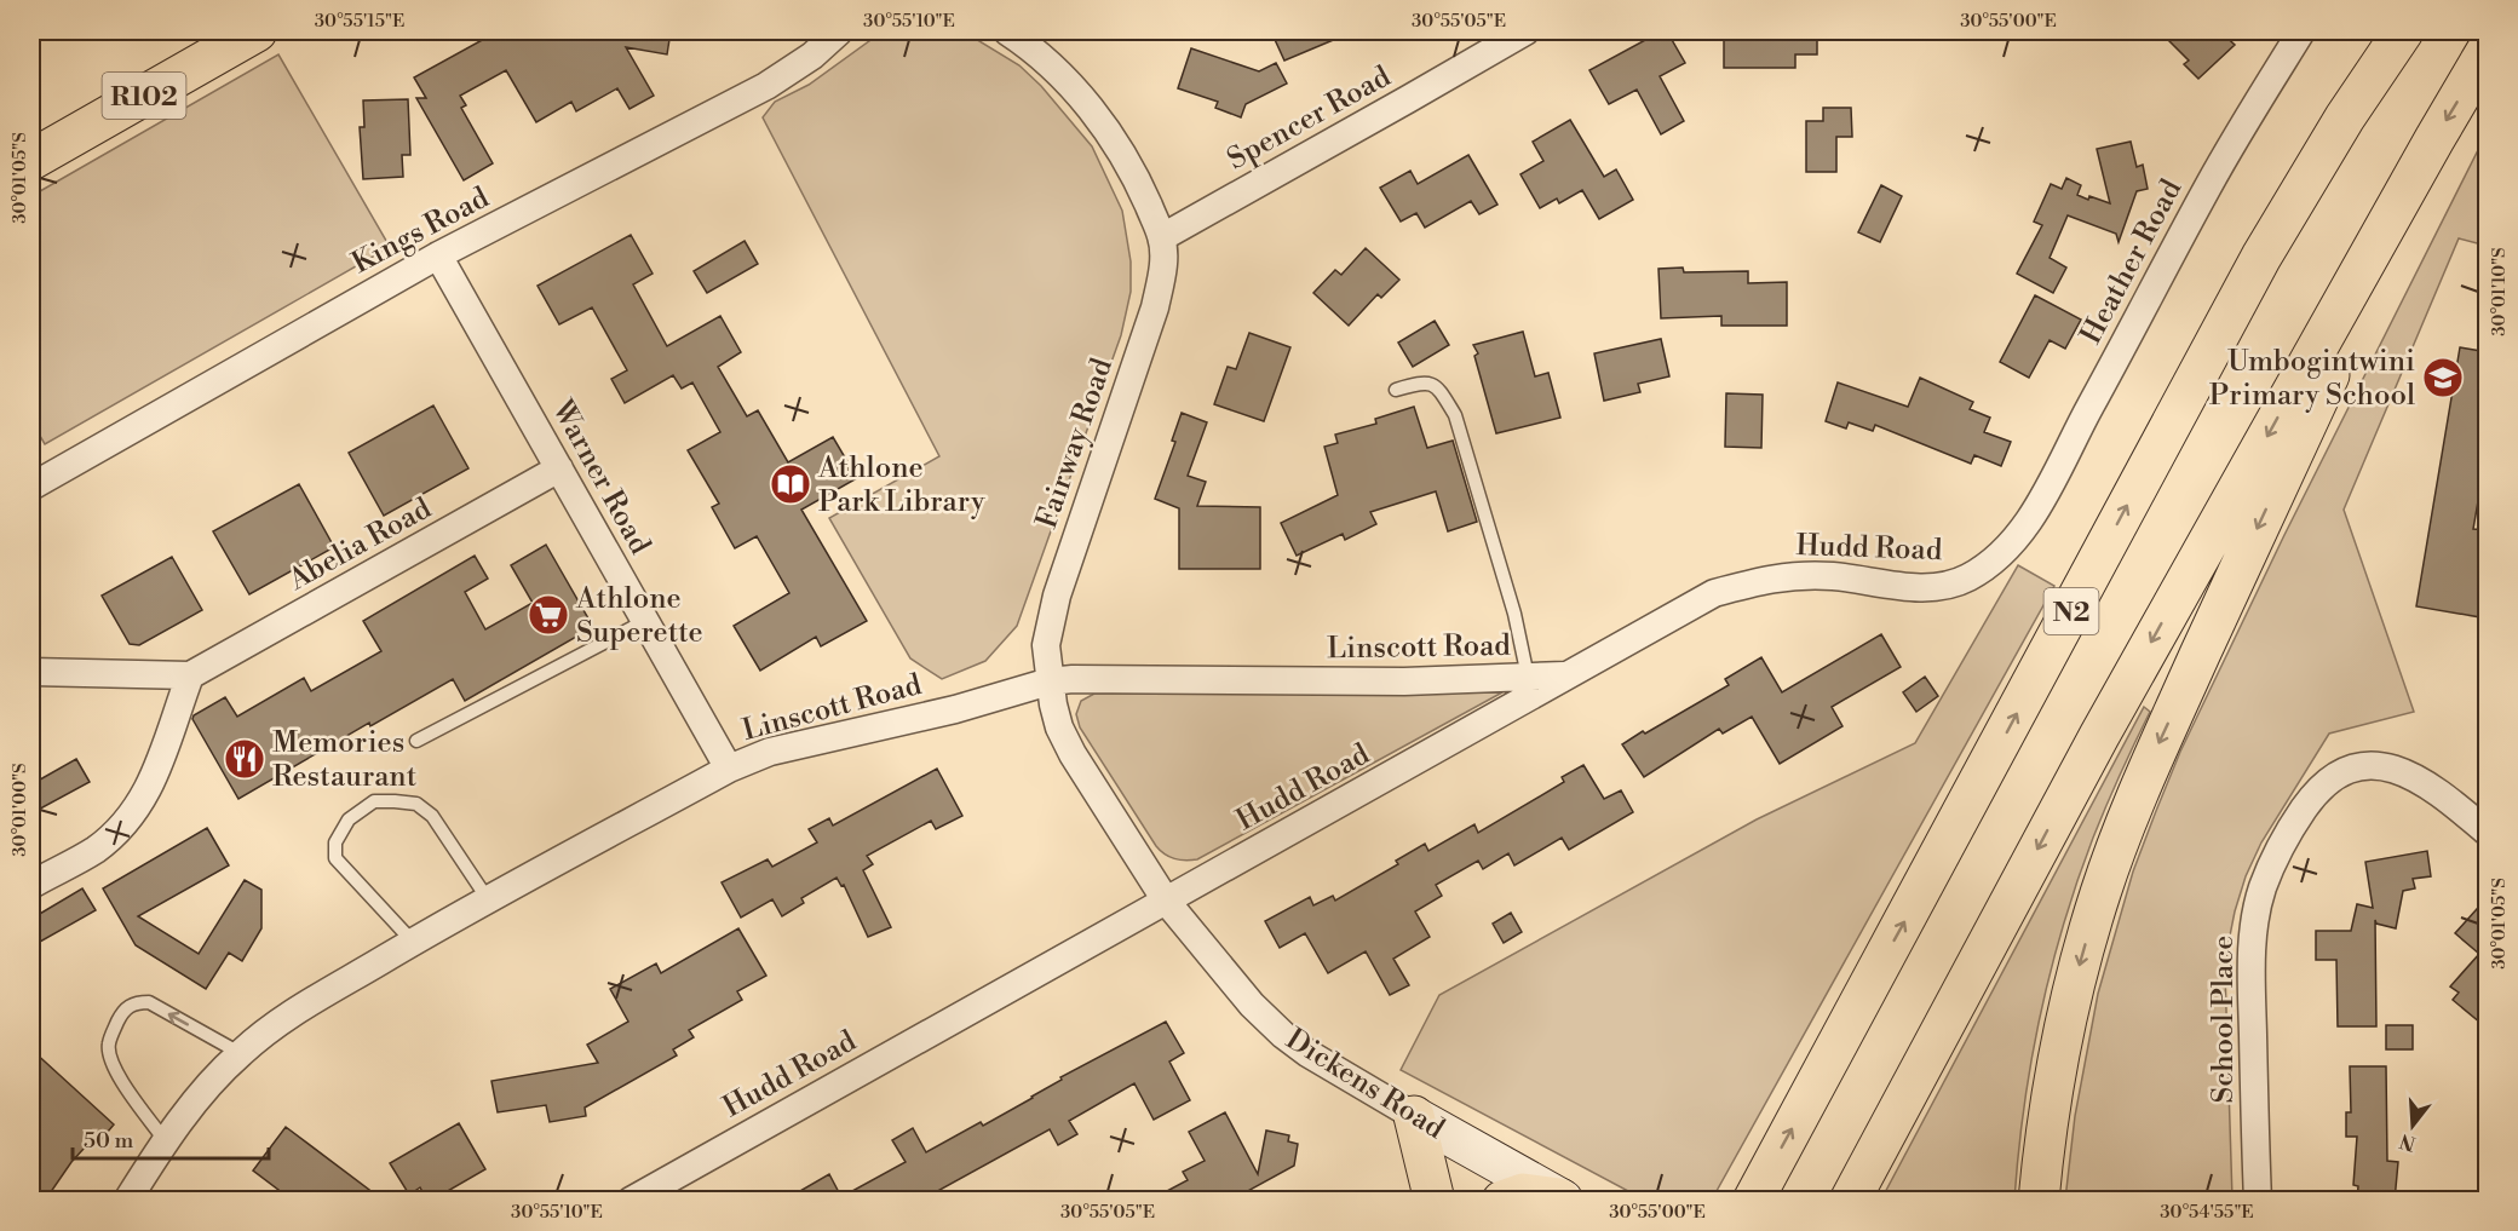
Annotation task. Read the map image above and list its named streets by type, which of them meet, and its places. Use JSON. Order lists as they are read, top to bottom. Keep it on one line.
{"streets":{"main road":["R102","N2"],"street":["Spencer Road","Kings Road","Heather Road","Fairway Road","Warner Road","Abelia Road","Hudd Road","Linscott Road","School Place","Dickens Road"]},"crossings":[["Spencer Road","Fairway Road"],["Kings Road","Warner Road"],["Heather Road","Hudd Road"],["Fairway Road","Hudd Road"],["Fairway Road","Linscott Road"],["Fairway Road","Dickens Road"],["Warner Road","Abelia Road"],["Warner Road","Linscott Road"],["Hudd Road","Linscott Road"],["Hudd Road","Dickens Road"]],"places":{"school or university":["Umbogintwini Primary School"],"library":["Athlone Park Library"],"supermarket":["Athlone Superette"],"restaurant":["Memories Restaurant"]},"scale_bar":"50 m","north":"bottom","coordinates":["30°55'15\"E","30°55'10\"E","30°55'05\"E","30°55'00\"E","30°01'05\"S","30°01'10\"S","30°01'00\"S","30°54'55\"E"]}
